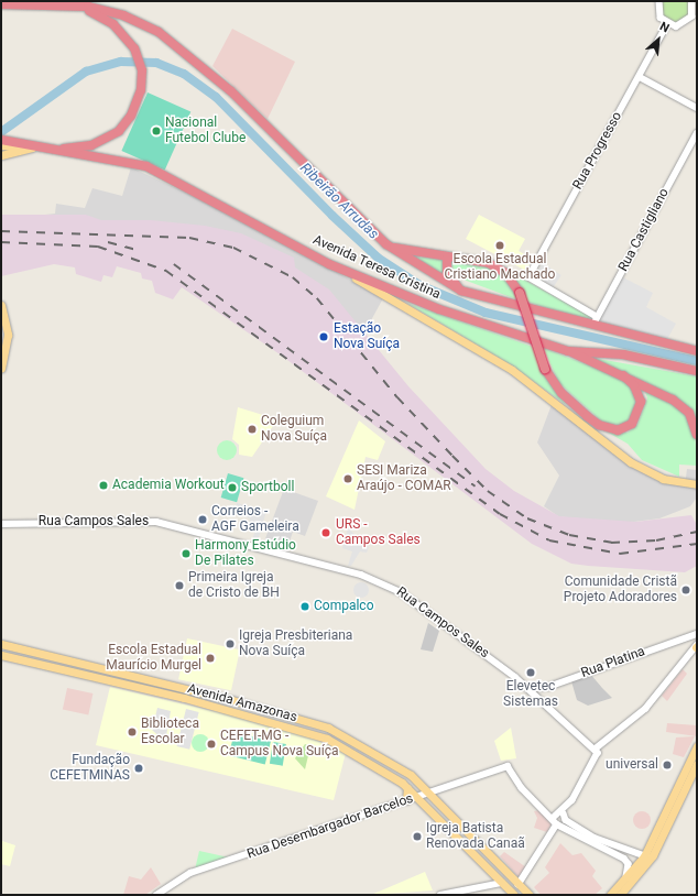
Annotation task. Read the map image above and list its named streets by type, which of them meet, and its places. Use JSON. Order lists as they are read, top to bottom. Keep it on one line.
{"streets":{"highway":["Avenida Teresa Cristina"],"main road":["Avenida Amazonas"],"street":["Rua Progresso","Rua Castigliano","Rua Campos Sales","Rua Platina","Rua Desembargador Barcelos"]},"crossings":[["Rua Progresso","Rua Castigliano"],["Rua Castigliano","Avenida Teresa Cristina"],["Rua Campos Sales","Rua Platina"],["Avenida Amazonas","Rua Desembargador Barcelos"]],"water":["Ribeirão Arrudas"],"places":["Nacional Futebol Clube","Escola Estadual Cristiano Machado","Estação Nova Suíça","Coleguium Nova Suíça","SESI Mariza Araújo - COMAR","Academia Workout","Sportboll","Correios - AGF Gameleira","URS - Campos Sales","Harmony Estúdio De Pilates","Primeira Igreja de Cristo de BH","Comunidade Cristã Projeto Adoradores","Compalco","Igreja Presbiteriana Nova Suíça","Escola Estadual Maurício Murgel","Elevetec Sistemas","Biblioteca Escolar","CEFET-MG - Campus Nova Suíça","universal","Fundação CEFETMINAS","Igreja Batista Renovada Canaã"],"north":"top right"}
